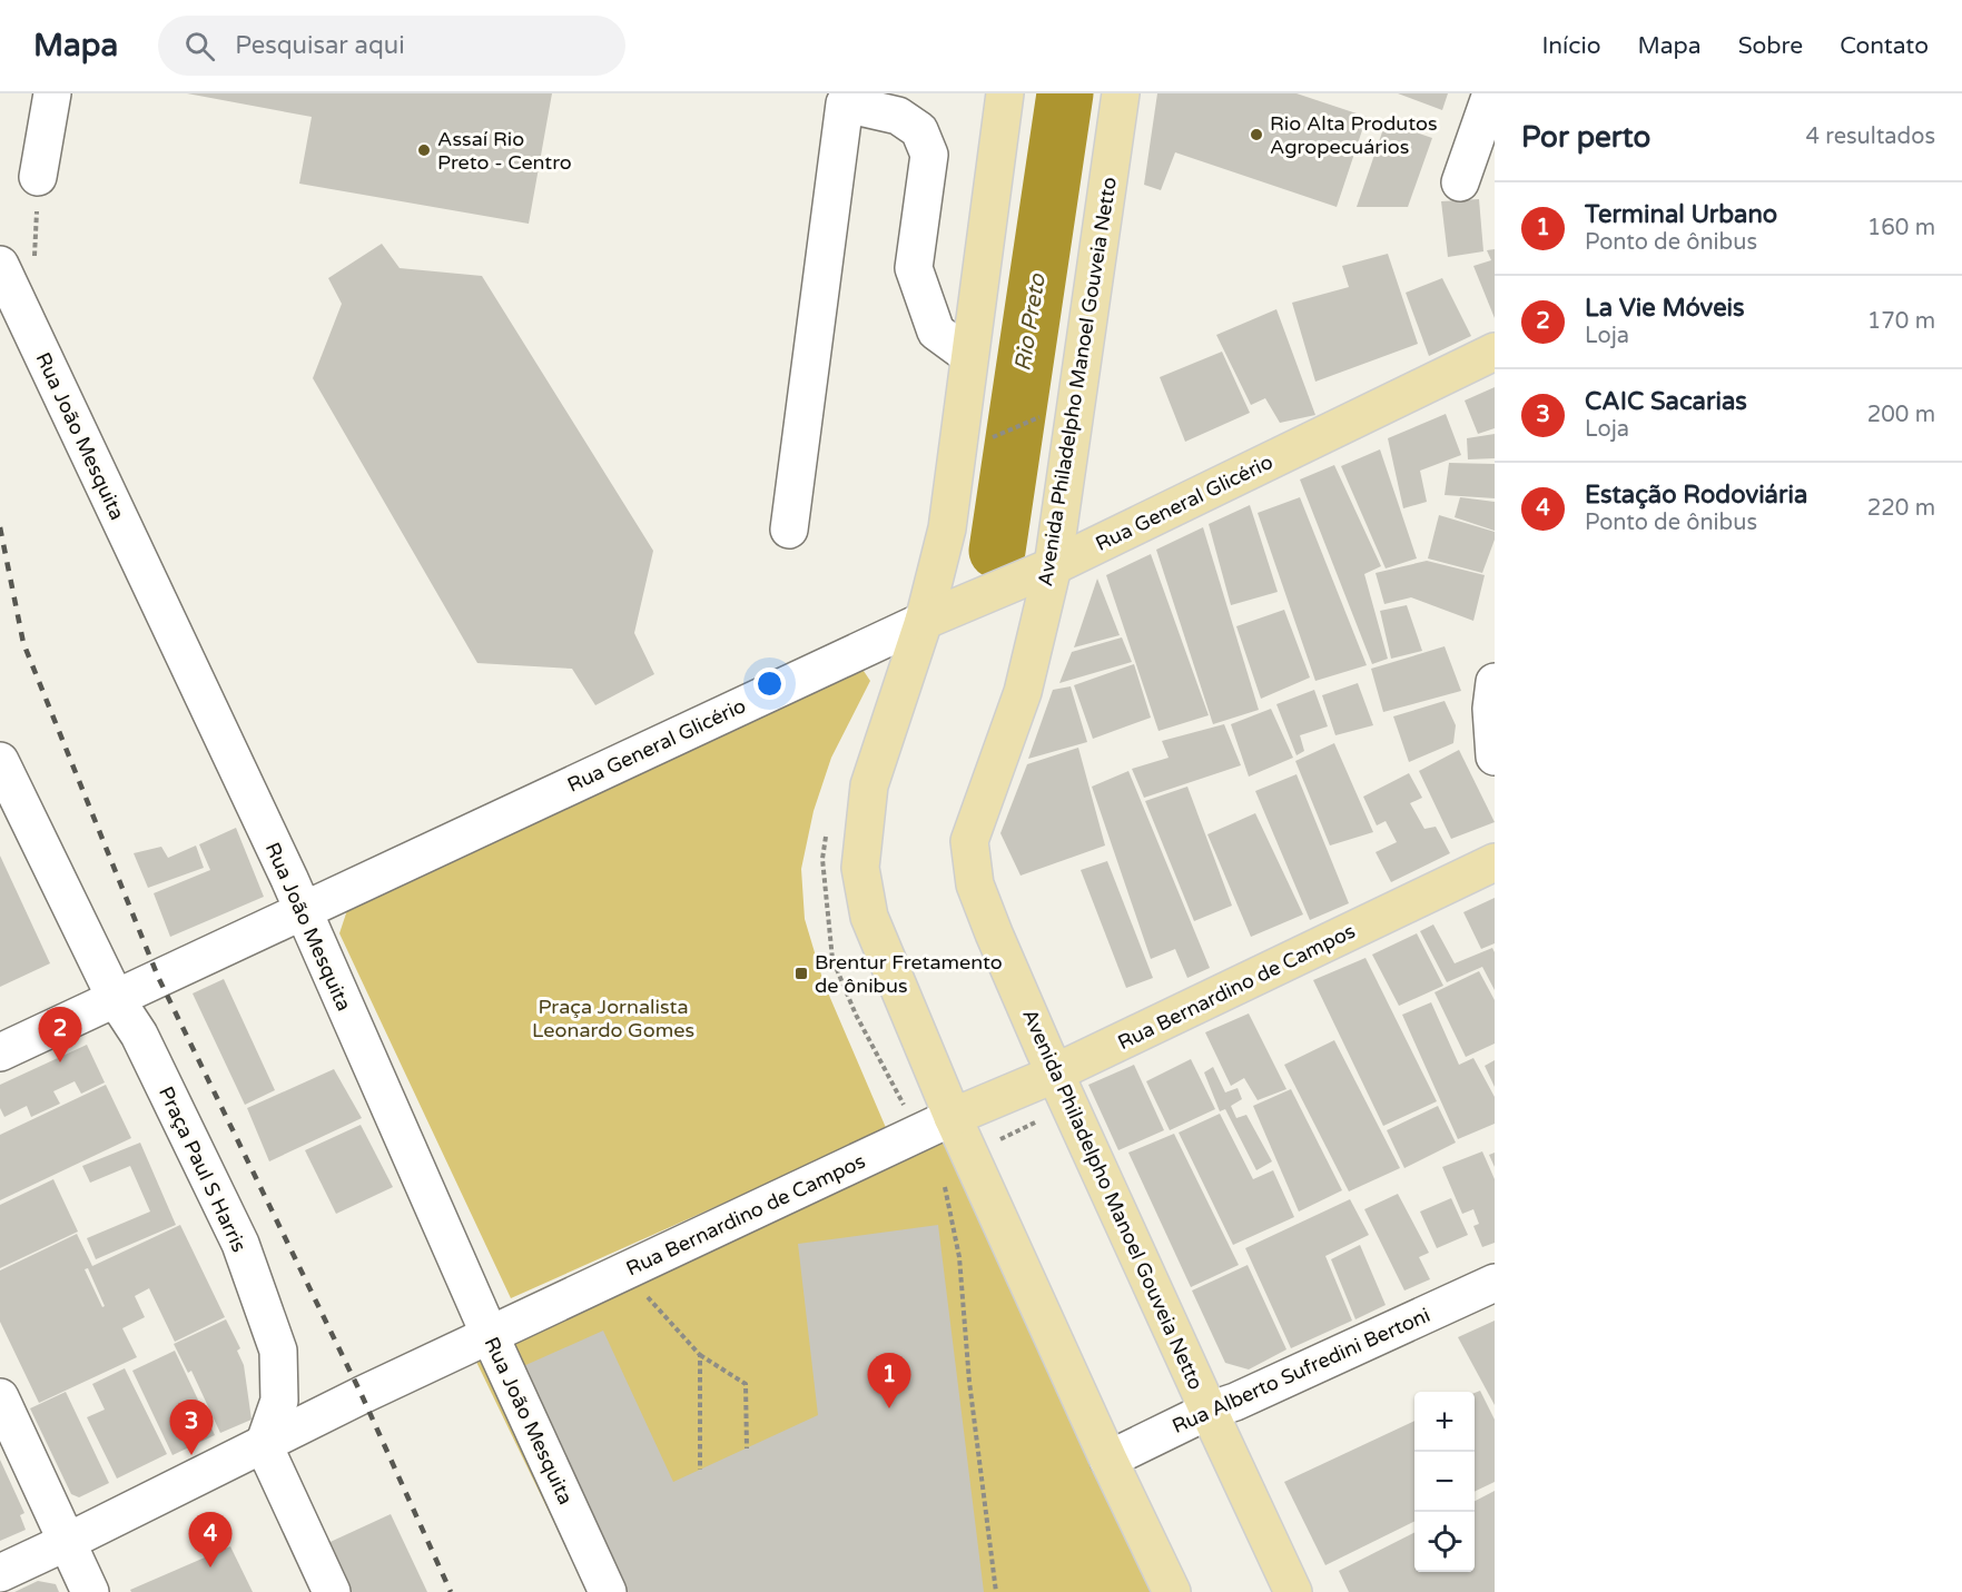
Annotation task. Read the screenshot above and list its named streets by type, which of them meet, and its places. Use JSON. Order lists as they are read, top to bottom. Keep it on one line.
{"streets":{"main road":["Avenida Philadelpho Manoel Gouveia Netto","Rua General Glicério","Rua Bernardino de Campos"],"street":["Rua João Mesquita","Praça Paul S Harris","Rua Alberto Sufredini Bertoni"]},"crossings":[["Avenida Philadelpho Manoel Gouveia Netto","Rua General Glicério"],["Avenida Philadelpho Manoel Gouveia Netto","Rua Bernardino de Campos"],["Avenida Philadelpho Manoel Gouveia Netto","Rua Alberto Sufredini Bertoni"],["Rua João Mesquita","Rua General Glicério"],["Rua João Mesquita","Rua Bernardino de Campos"],["Rua General Glicério","Praça Paul S Harris"],["Rua Bernardino de Campos","Praça Paul S Harris"]],"water":["Rio Preto"],"parks":["Praça Jornalista Leonardo Gomes"],"places":{"other":["Rio Alta Produtos Agropecuários","Assaí Rio Preto - Centro"],"transit":["Brentur Fretamento de ônibus"]},"page":{"header":"Mapa","search":"Pesquisar aqui","nav":["Início","Mapa","Sobre","Contato"],"heading":["Por perto","4 resultados"],"list":[{"mark":"1","name":"Terminal Urbano","note":"Ponto de ônibus","value":"160 m"},{"mark":"2","name":"La Vie Móveis","note":"Loja","value":"170 m"},{"mark":"3","name":"CAIC Sacarias","note":"Loja","value":"200 m"},{"mark":"4","name":"Estação Rodoviária","note":"Ponto de ônibus","value":"220 m"}],"pins":["2","1","3","4"],"map_buttons":["+","−"]}}
